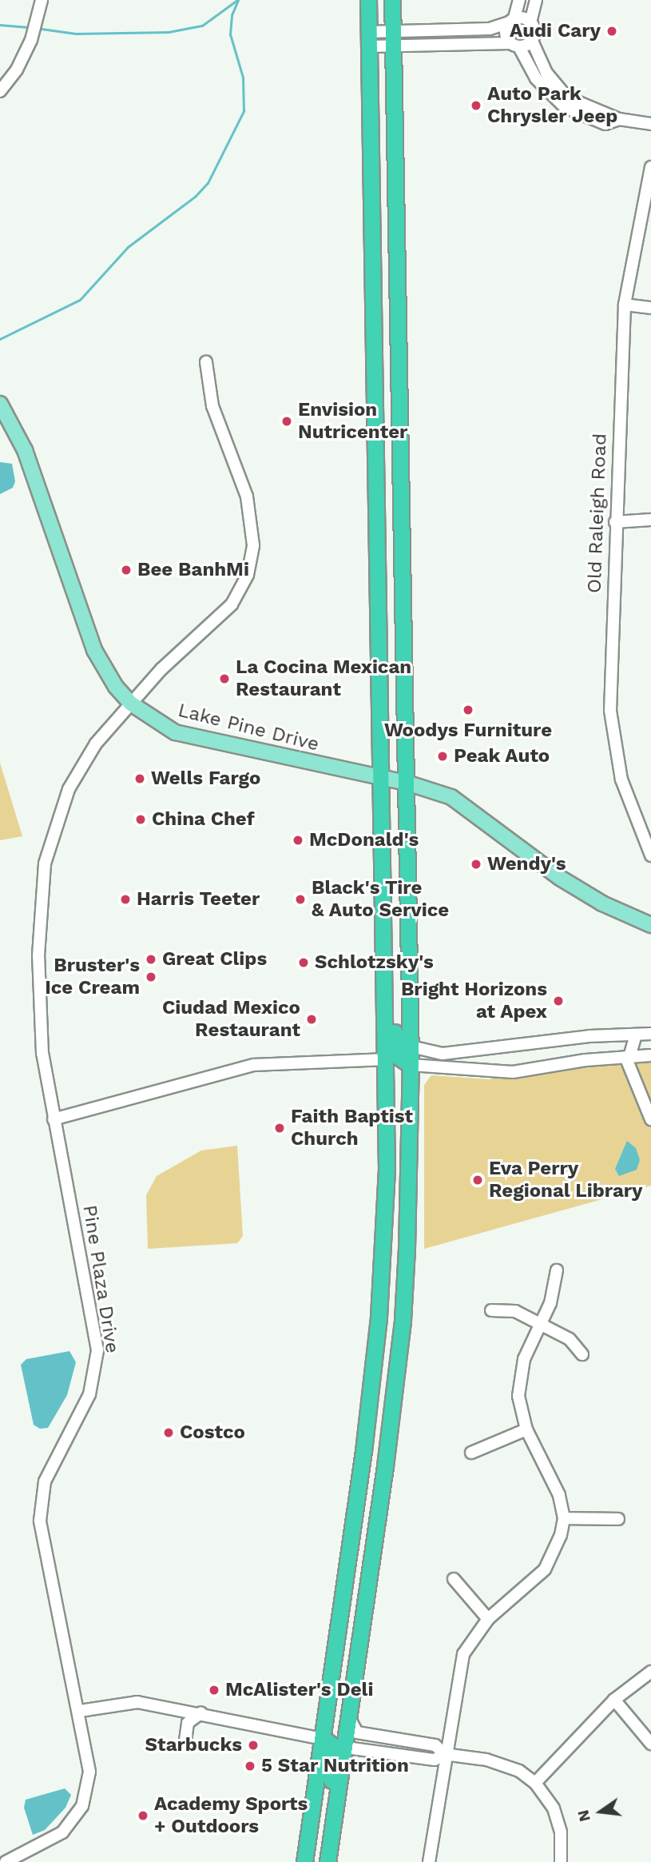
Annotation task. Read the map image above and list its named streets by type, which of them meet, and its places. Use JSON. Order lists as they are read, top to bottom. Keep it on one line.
{"streets":{"main road":["Lake Pine Drive"],"street":["Old Raleigh Road","Pine Plaza Drive"]},"crossings":[["Lake Pine Drive","Pine Plaza Drive"]],"places":["Audi Cary","Auto Park Chrysler Jeep","Envision Nutricenter","Bee BanhMi","La Cocina Mexican Restaurant","Woodys Furniture","Peak Auto","Wells Fargo","China Chef","McDonald's","Wendy's","Harris Teeter","Black's Tire & Auto Service","Great Clips","Schlotzsky's","Bruster's Ice Cream","Bright Horizons at Apex","Ciudad Mexico Restaurant","Faith Baptist Church","Eva Perry Regional Library","Costco","McAlister's Deli","Starbucks","5 Star Nutrition","Academy Sports + Outdoors"],"north":"left"}
